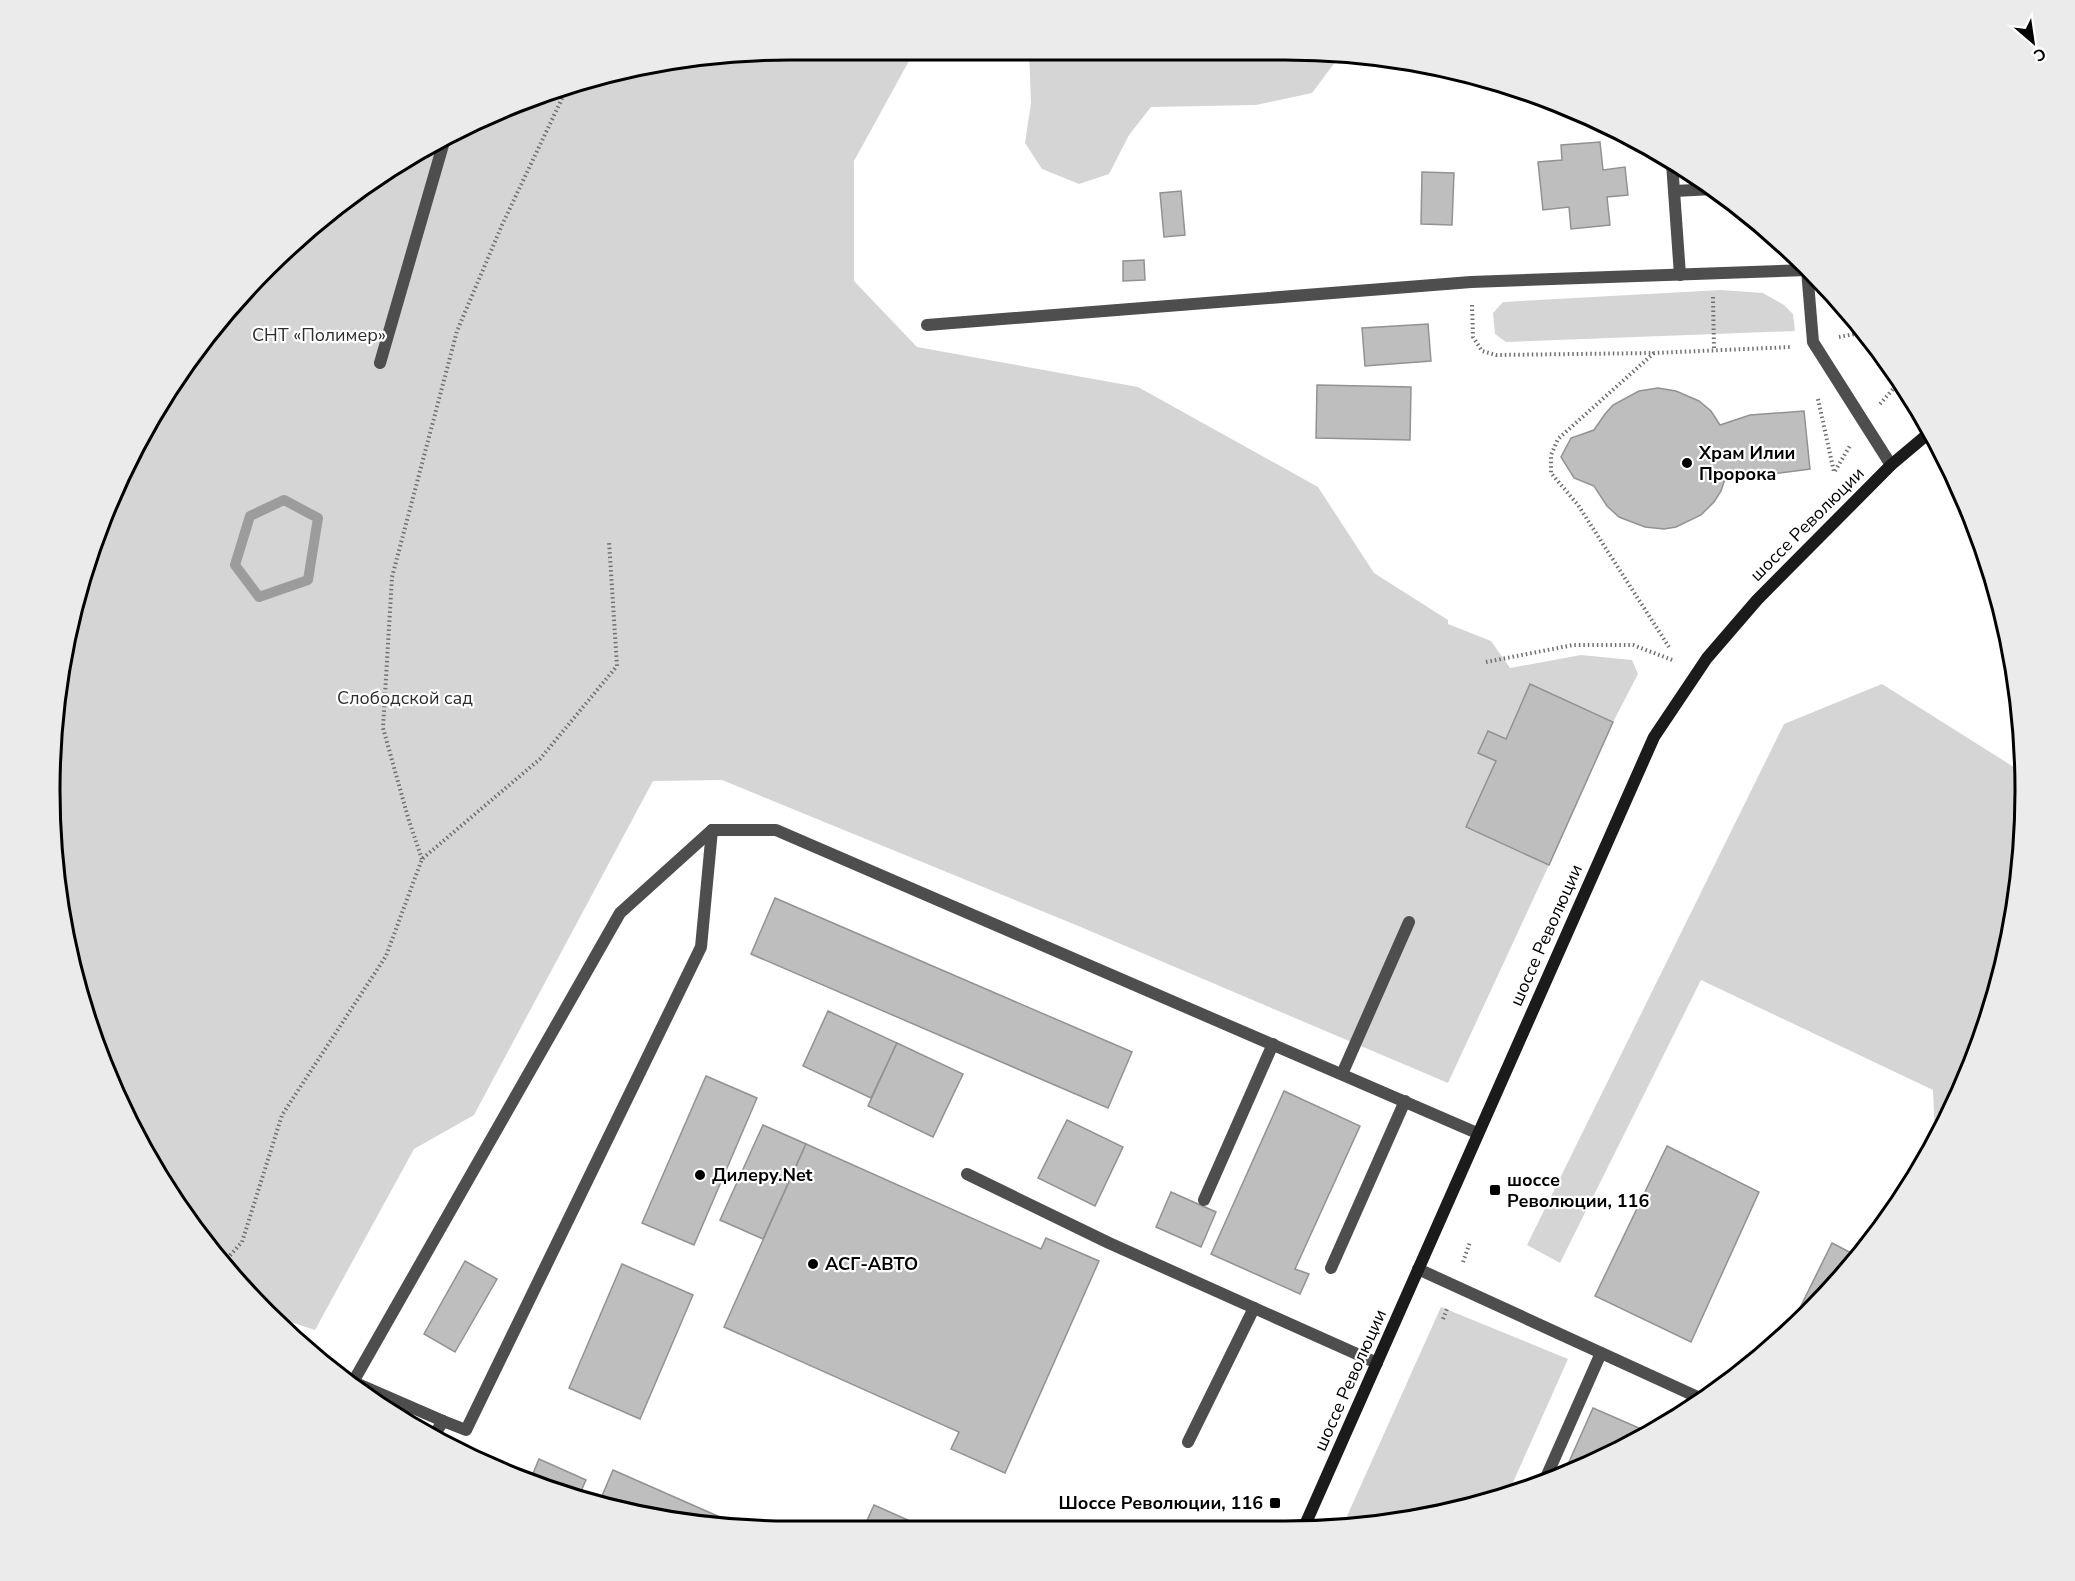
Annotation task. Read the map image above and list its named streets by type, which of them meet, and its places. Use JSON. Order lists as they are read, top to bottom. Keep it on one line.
{"streets":{"main road":["шоссе Революции"]},"parks":["СНТ «Полимер»","Слободской сад"],"places":{"other":["Храм Илии Пророка","Дилеру.Net","АСГ-АВТО"],"transit":["шоссе Революции, 116","Шоссе Революции, 116"]},"north":"bottom right"}
